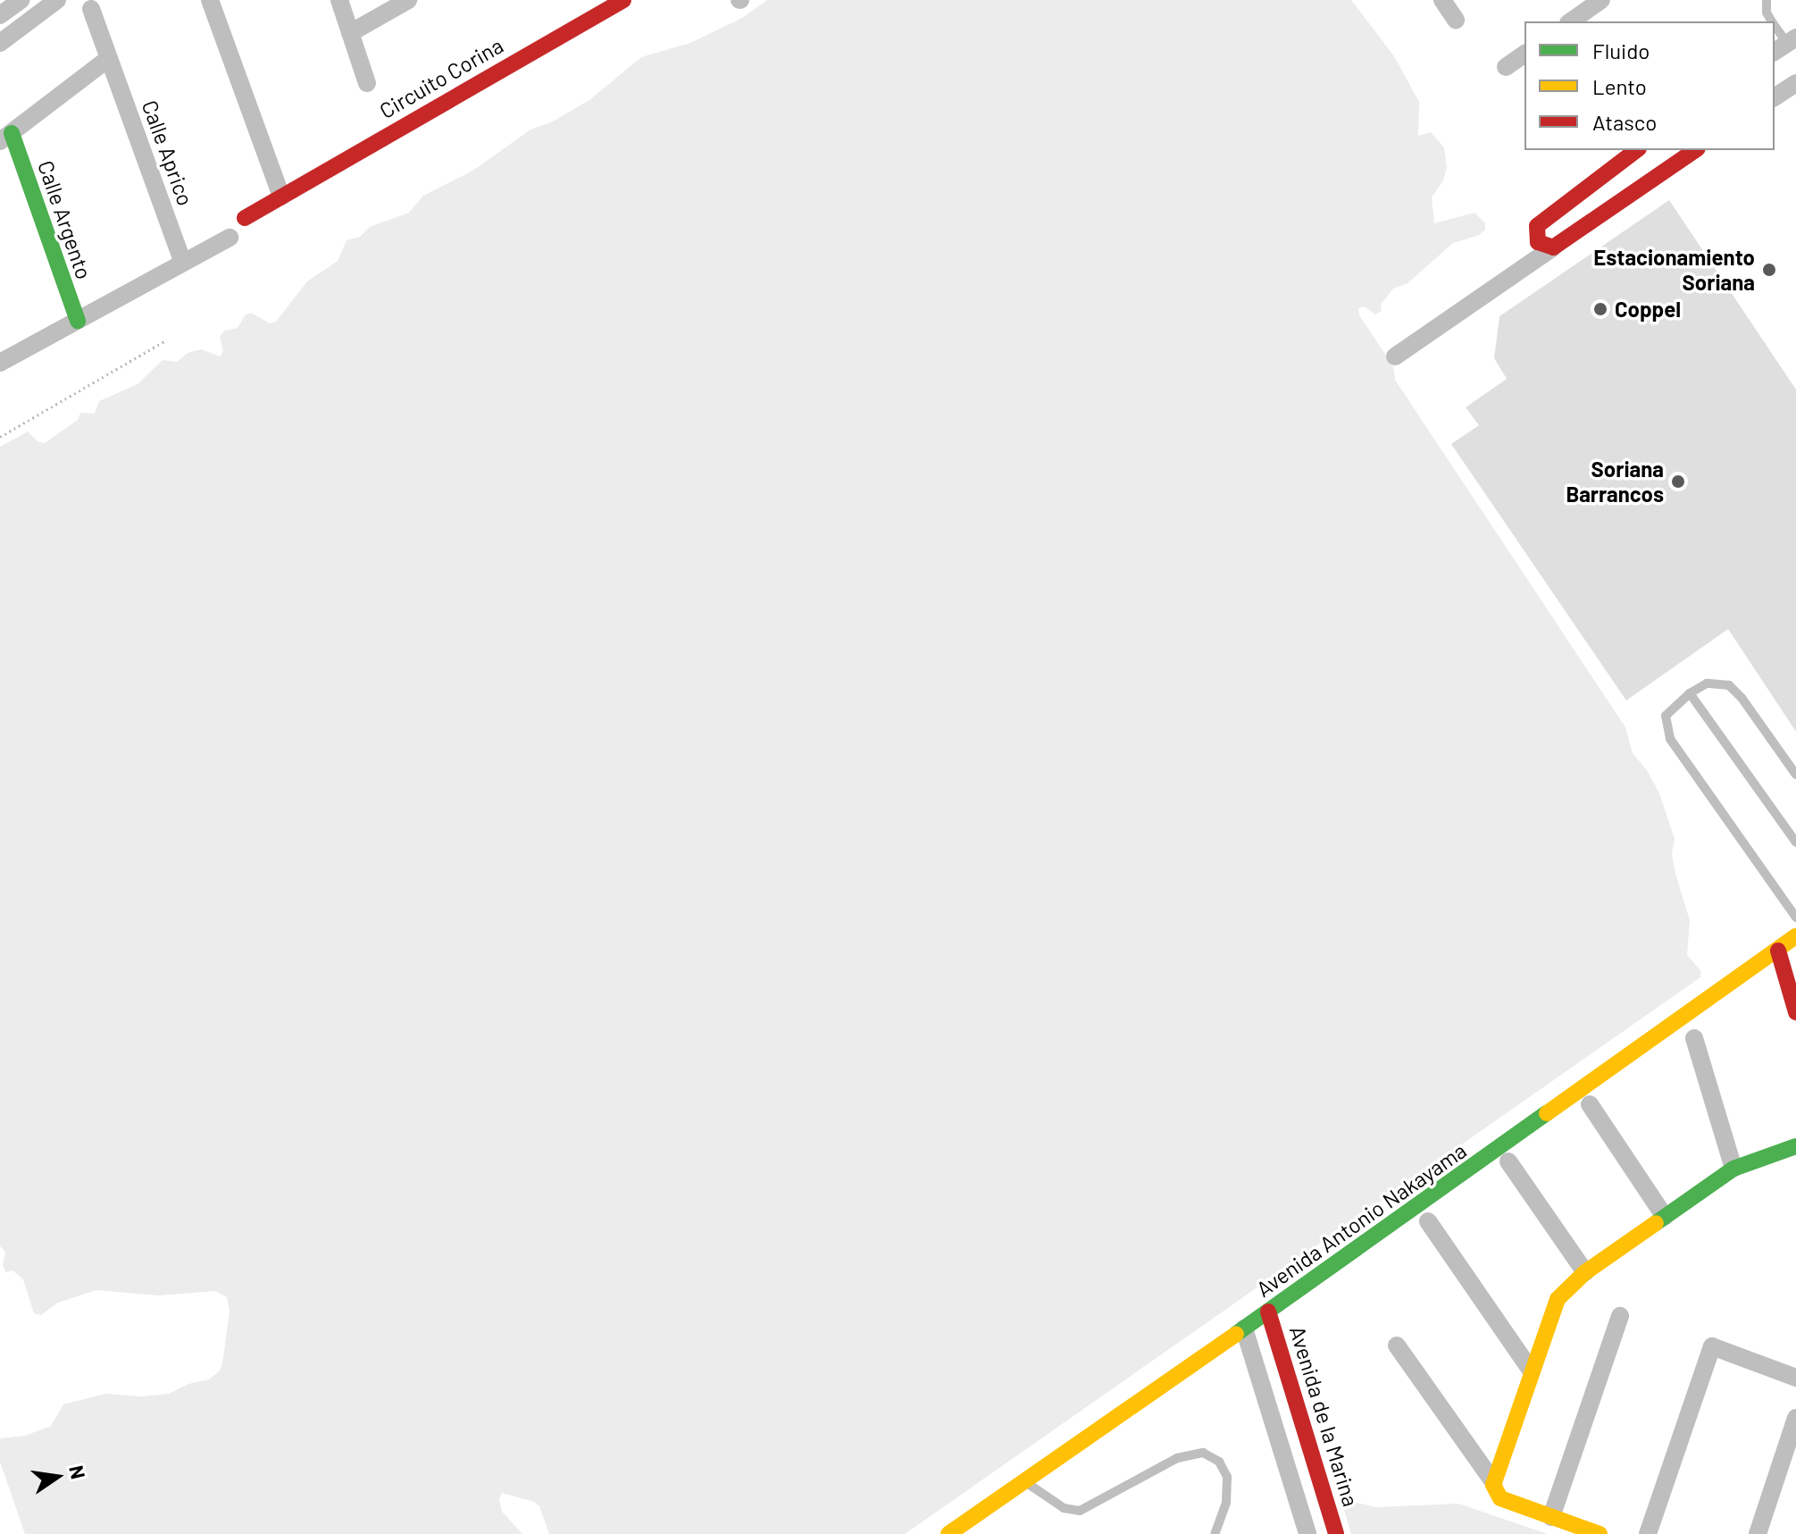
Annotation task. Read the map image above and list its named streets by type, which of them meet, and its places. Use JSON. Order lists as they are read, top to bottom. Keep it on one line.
{"streets":{"street":["Circuito Corina","Calle Aprico","Calle Argento","Avenida Antonio Nakayama","Avenida de la Marina"]},"crossings":[["Avenida Antonio Nakayama","Avenida de la Marina"]],"places":["Estacionamiento Soriana","Coppel","Soriana Barrancos"],"legend":["Fluido","Lento","Atasco"],"north":"right"}
